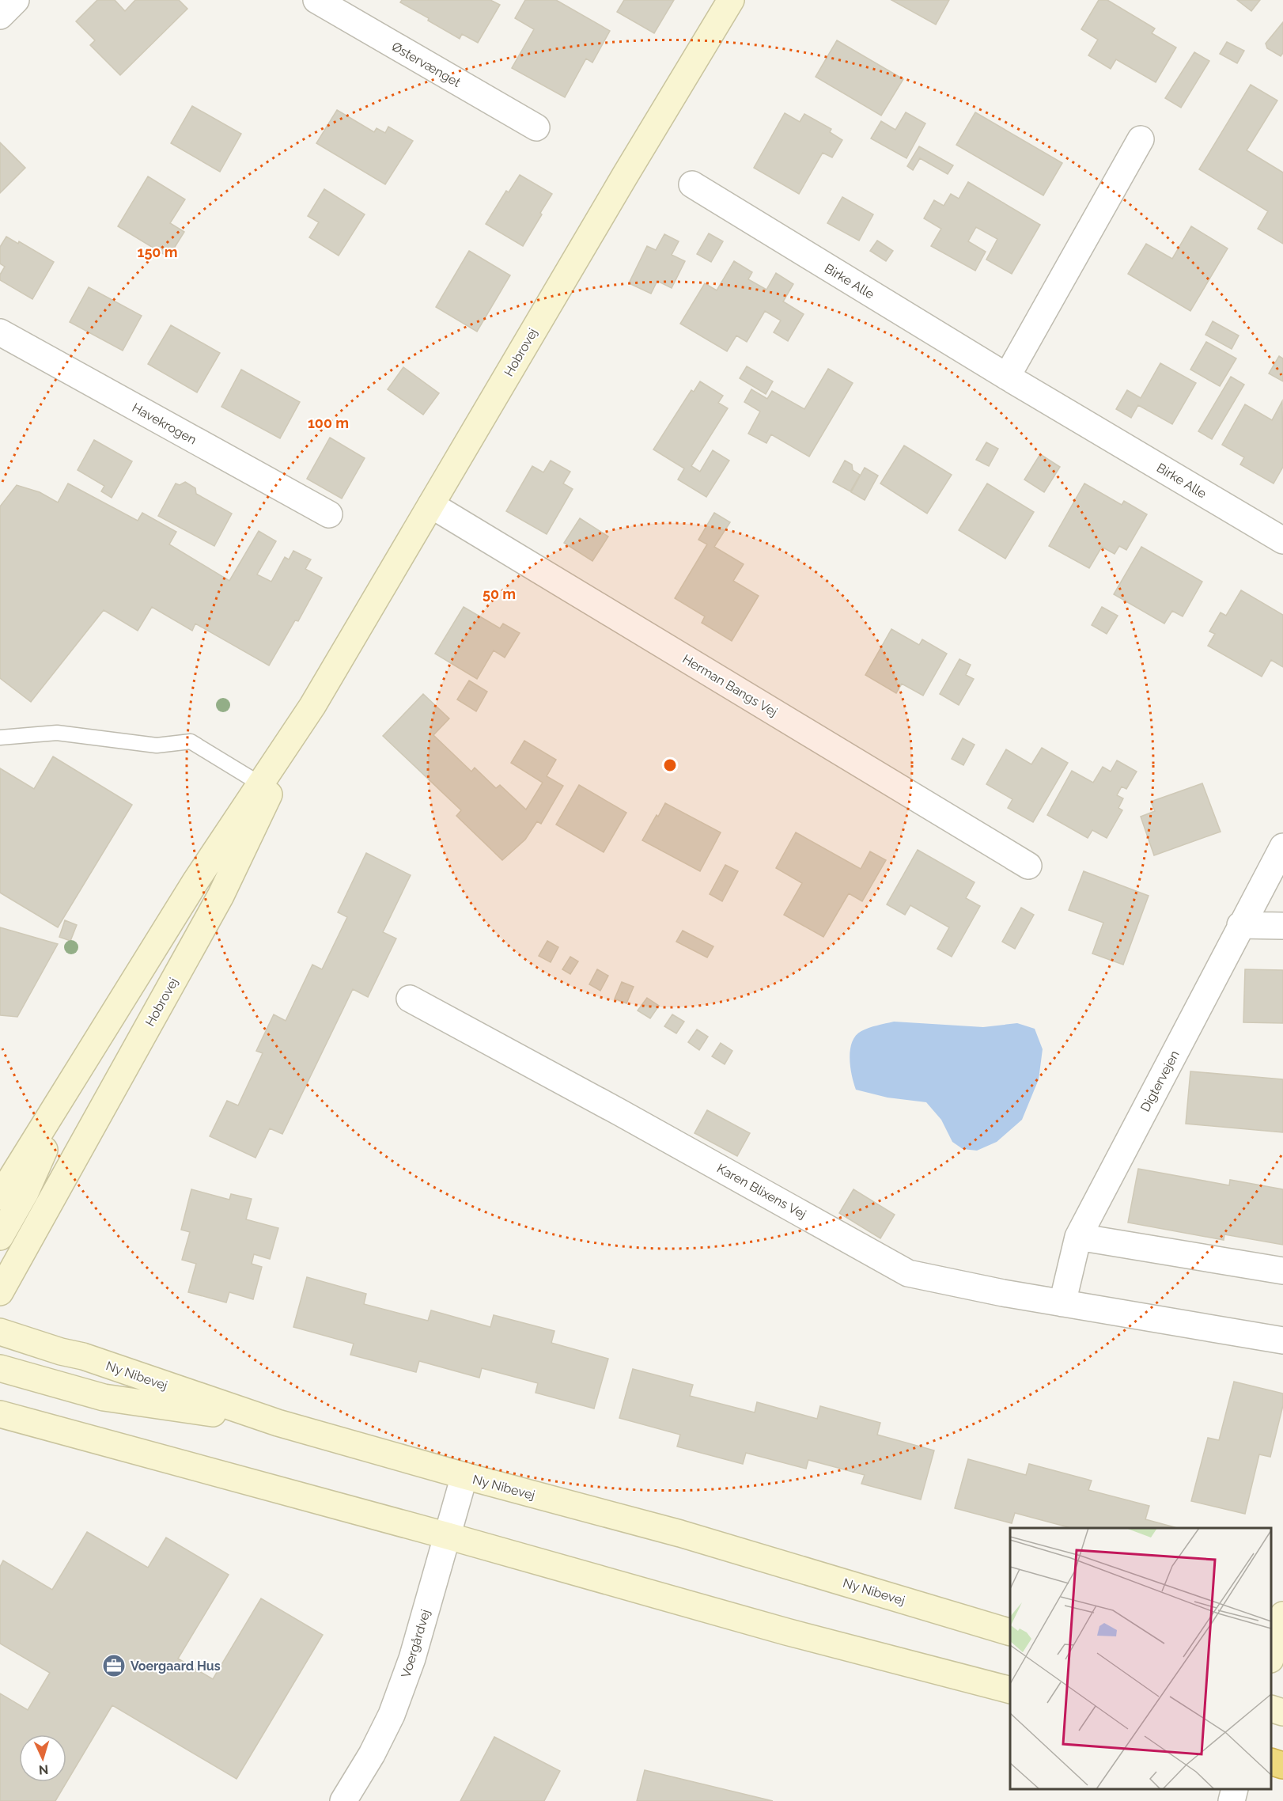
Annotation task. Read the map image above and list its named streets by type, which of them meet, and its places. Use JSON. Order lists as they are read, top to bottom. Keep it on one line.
{"streets":{"main road":["Hobrovej","Ny Nibevej"],"street":["Østervænget","Birke Alle","Havekrogen","Herman Bangs Vej","Digtervejen","Karen Blixens Vej","Voergårdvej"]},"crossings":[["Hobrovej","Herman Bangs Vej"],["Digtervejen","Karen Blixens Vej"],["Ny Nibevej","Voergårdvej"]],"places":{"office":["Voergaard Hus"]},"north":"bottom","rings":["150 m","100 m","50 m"]}
